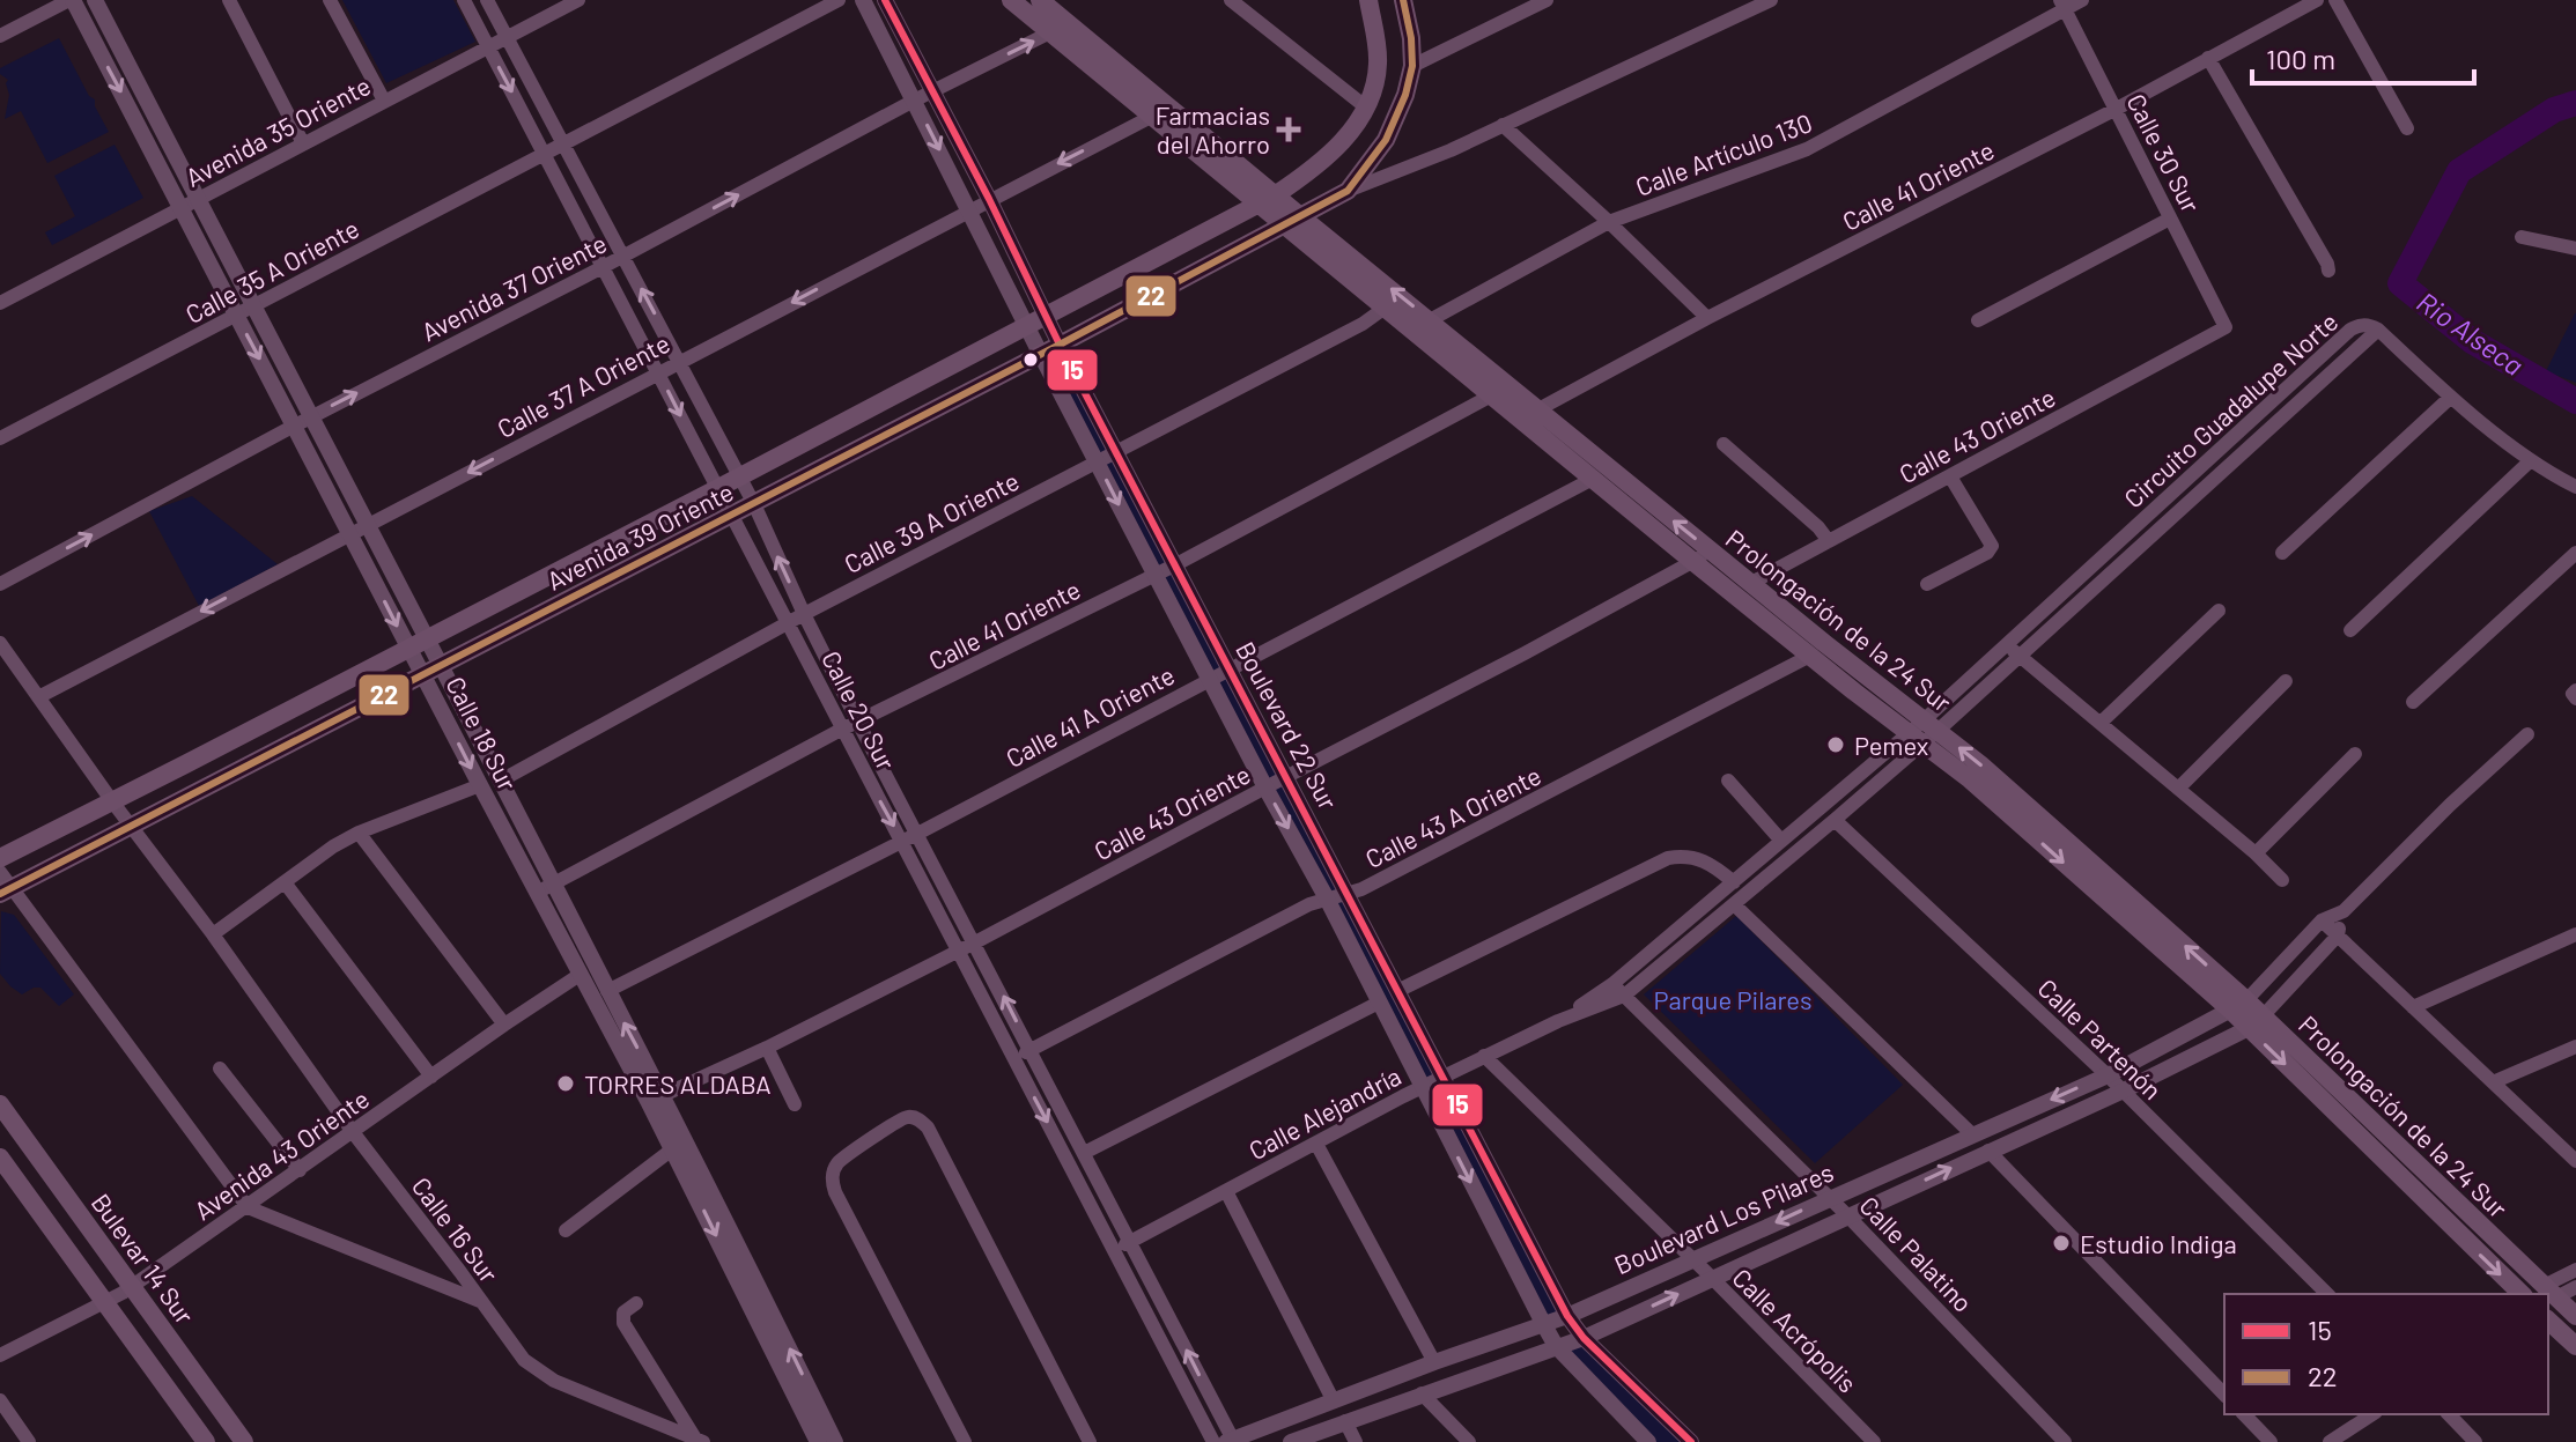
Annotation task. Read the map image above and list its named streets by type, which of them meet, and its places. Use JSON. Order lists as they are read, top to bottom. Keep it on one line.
{"streets":{"main road":["Avenida 39 Oriente","Prolongación de la 24 Sur","Bulevar 14 Sur"],"street":["Avenida 35 Oriente","Calle 30 Sur","Calle Artículo 130","Calle 41 Oriente","Calle 35 A Oriente","Avenida 37 Oriente","Calle 37 A Oriente","Circuito Guadalupe Norte","Calle 43 Oriente","Calle 39 A Oriente","Calle 20 Sur","Calle 41 A Oriente","Boulevard 22 Sur","Calle 18 Sur","Calle 43 A Oriente","Calle Partenón","Calle Alejandría","Avenida 43 Oriente","Boulevard Los Pilares","Calle 16 Sur","Calle Palatino","Calle Acrópolis"]},"crossings":[["Avenida 35 Oriente","Calle 20 Sur"],["Avenida 35 Oriente","Calle 18 Sur"],["Calle 30 Sur","Calle Artículo 130"],["Calle 30 Sur","Calle 41 Oriente"],["Calle 30 Sur","Calle 43 Oriente"],["Calle Artículo 130","Prolongación de la 24 Sur"],["Calle 41 Oriente","Prolongación de la 24 Sur"],["Calle 41 Oriente","Calle 20 Sur"],["Calle 41 Oriente","Boulevard 22 Sur"],["Calle 41 Oriente","Calle 18 Sur"],["Calle 35 A Oriente","Calle 20 Sur"],["Calle 35 A Oriente","Calle 18 Sur"],["Avenida 37 Oriente","Prolongación de la 24 Sur"],["Avenida 37 Oriente","Calle 20 Sur"],["Avenida 37 Oriente","Boulevard 22 Sur"],["Avenida 37 Oriente","Calle 18 Sur"],["Calle 37 A Oriente","Prolongación de la 24 Sur"],["Calle 37 A Oriente","Calle 20 Sur"],["Calle 37 A Oriente","Boulevard 22 Sur"],["Calle 37 A Oriente","Calle 18 Sur"],["Calle 37 A Oriente","Calle 16 Sur"],["Circuito Guadalupe Norte","Prolongación de la 24 Sur"],["Circuito Guadalupe Norte","Calle Alejandría"],["Calle 43 Oriente","Prolongación de la 24 Sur"],["Calle 43 Oriente","Calle 20 Sur"],["Calle 43 Oriente","Boulevard 22 Sur"],["Calle 43 Oriente","Calle 18 Sur"],["Calle 39 A Oriente","Prolongación de la 24 Sur"],["Calle 39 A Oriente","Calle 20 Sur"],["Calle 39 A Oriente","Boulevard 22 Sur"],["Calle 39 A Oriente","Calle 18 Sur"],["Avenida 39 Oriente","Prolongación de la 24 Sur"],["Avenida 39 Oriente","Calle 20 Sur"],["Avenida 39 Oriente","Boulevard 22 Sur"],["Avenida 39 Oriente","Calle 18 Sur"],["Avenida 39 Oriente","Calle 16 Sur"],["Prolongación de la 24 Sur","Calle 41 A Oriente"],["Prolongación de la 24 Sur","Calle 43 A Oriente"],["Prolongación de la 24 Sur","Calle Alejandría"],["Prolongación de la 24 Sur","Boulevard Los Pilares"],["Calle 20 Sur","Calle 41 A Oriente"],["Calle 20 Sur","Calle 43 A Oriente"],["Calle 20 Sur","Calle Alejandría"],["Calle 20 Sur","Boulevard Los Pilares"],["Calle 41 A Oriente","Boulevard 22 Sur"],["Calle 41 A Oriente","Calle 18 Sur"],["Boulevard 22 Sur","Calle 43 A Oriente"],["Boulevard 22 Sur","Calle Alejandría"],["Boulevard 22 Sur","Boulevard Los Pilares"],["Calle 18 Sur","Avenida 43 Oriente"],["Calle Partenón","Calle Alejandría"],["Calle Partenón","Boulevard Los Pilares"],["Calle Alejandría","Calle Palatino"],["Calle Alejandría","Calle Acrópolis"],["Avenida 43 Oriente","Calle 16 Sur"],["Avenida 43 Oriente","Bulevar 14 Sur"],["Boulevard Los Pilares","Calle Palatino"],["Boulevard Los Pilares","Calle Acrópolis"]],"one_way":["Avenida 37 Oriente","Calle 37 A Oriente"],"water":["Rio Alseca"],"parks":["Parque Pilares"],"places":{"health":["Farmacias del Ahorro"],"other":["Pemex","TORRES ALDABA","Estudio Indiga"]},"lines":["transit line 15","transit line 22"],"legend":["15","22"],"scale_bar":"100 m"}
